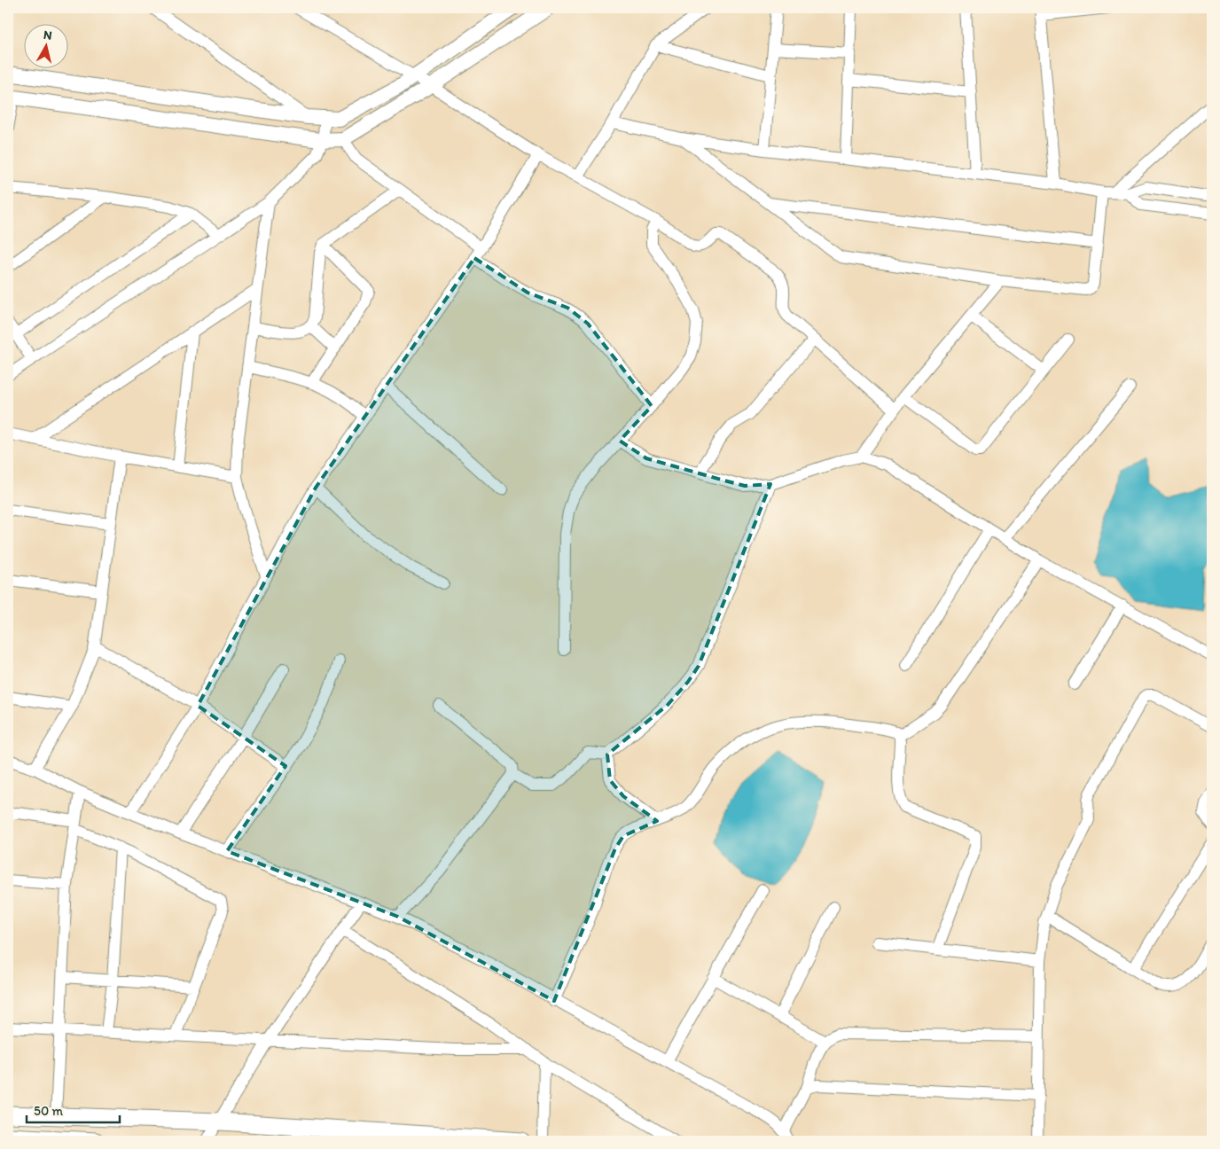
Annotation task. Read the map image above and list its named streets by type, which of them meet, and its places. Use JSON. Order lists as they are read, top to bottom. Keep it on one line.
{"scale_bar":"50 m","north":"top"}
